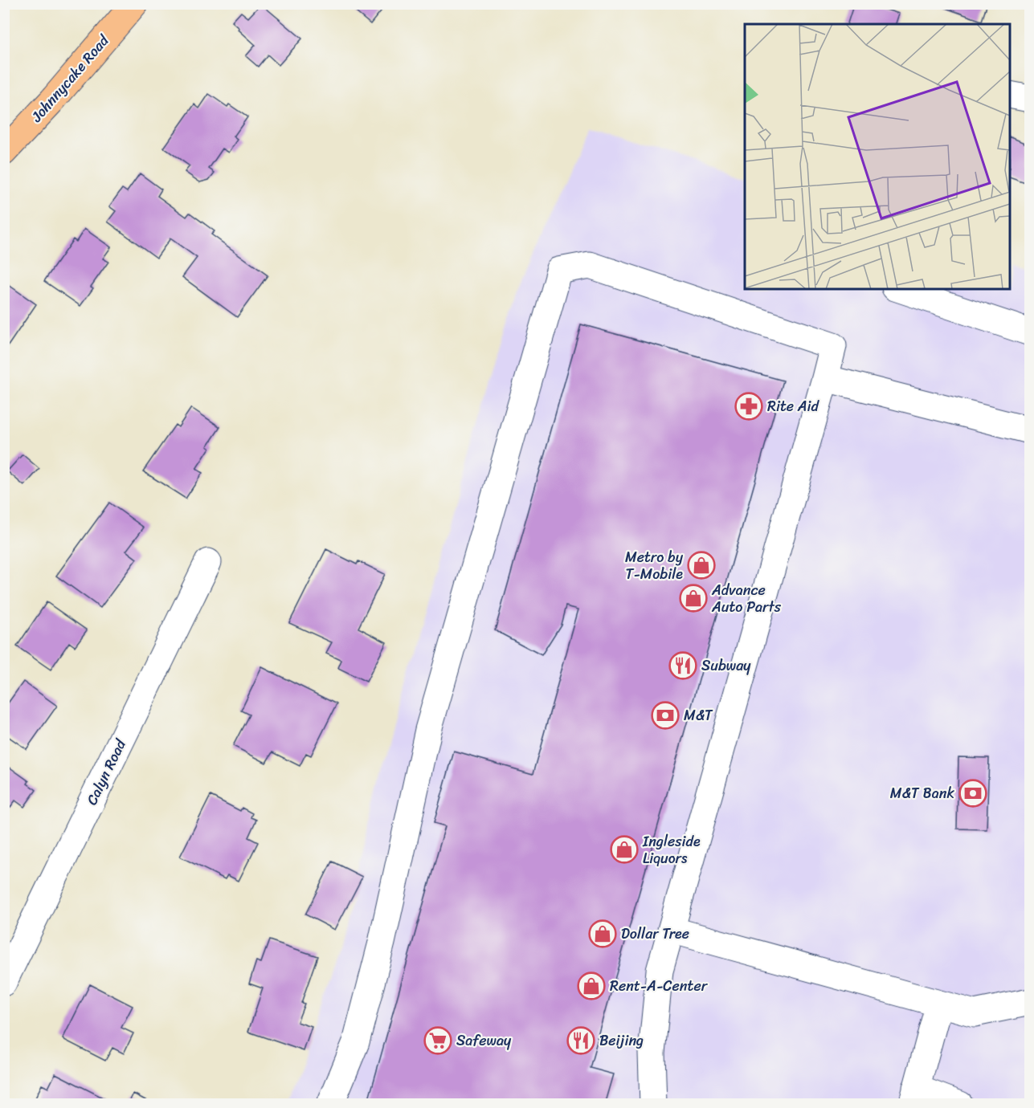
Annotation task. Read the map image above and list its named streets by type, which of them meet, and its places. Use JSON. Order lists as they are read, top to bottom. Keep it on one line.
{"streets":{"main road":["Johnnycake Road"],"street":["Calyn Road"]},"places":{"pharmacy":["Rite Aid"],"shop":["Metro by T-Mobile","Advance Auto Parts","Ingleside Liquors","Dollar Tree","Rent-A-Center"],"restaurant":["Subway","Beijing"],"bank":["M&T","M&T Bank"],"supermarket":["Safeway"]}}
